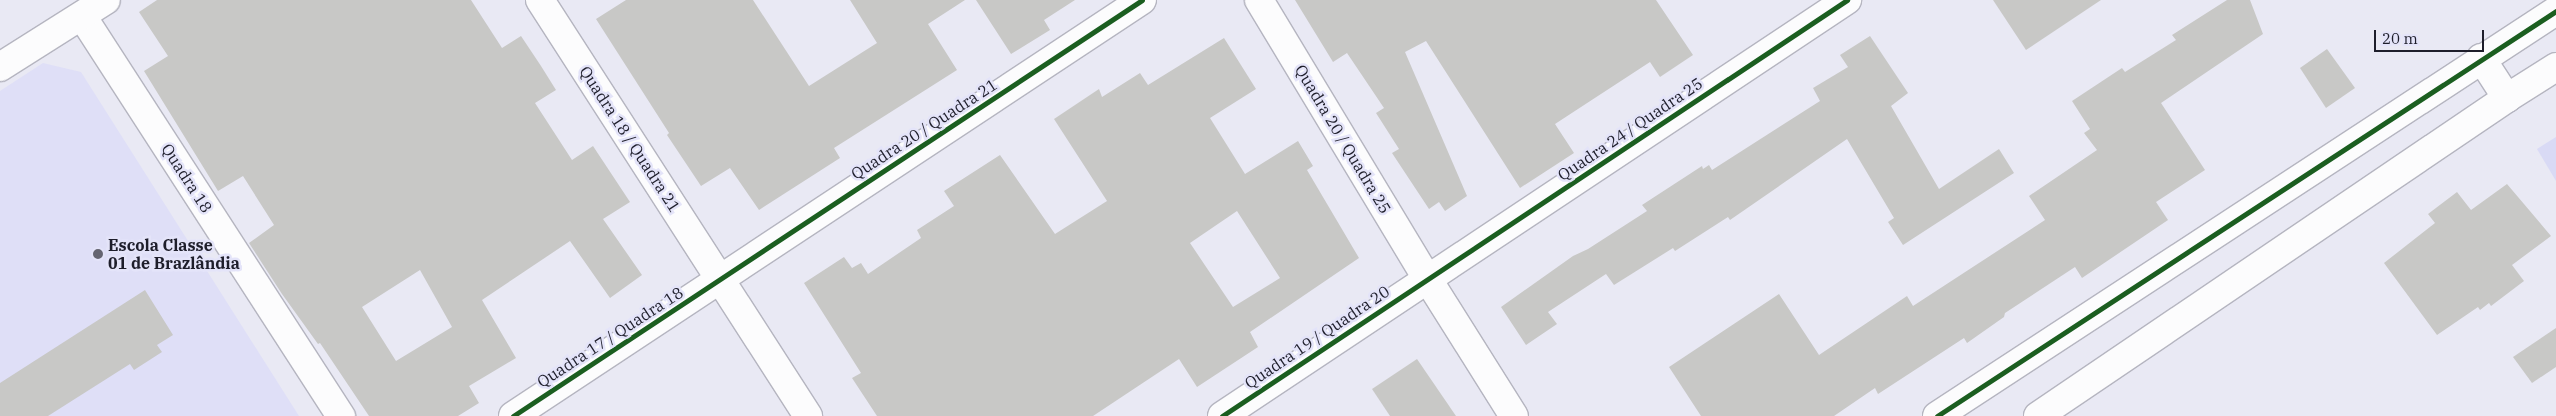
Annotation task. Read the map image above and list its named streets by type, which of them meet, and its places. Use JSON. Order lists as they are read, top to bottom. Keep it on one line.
{"streets":{"street":["Quadra 20 / Quadra 21","Quadra 24 / Quadra 25","Quadra 18 / Quadra 21","Quadra 20 / Quadra 25","Quadra 18","Quadra 17 / Quadra 18","Quadra 19 / Quadra 20"]},"crossings":[["Quadra 20 / Quadra 21","Quadra 18 / Quadra 21"],["Quadra 20 / Quadra 21","Quadra 17 / Quadra 18"],["Quadra 24 / Quadra 25","Quadra 20 / Quadra 25"],["Quadra 24 / Quadra 25","Quadra 19 / Quadra 20"],["Quadra 18 / Quadra 21","Quadra 17 / Quadra 18"],["Quadra 20 / Quadra 25","Quadra 19 / Quadra 20"]],"places":["Escola Classe 01 de Brazlândia"],"scale_bar":"20 m"}
